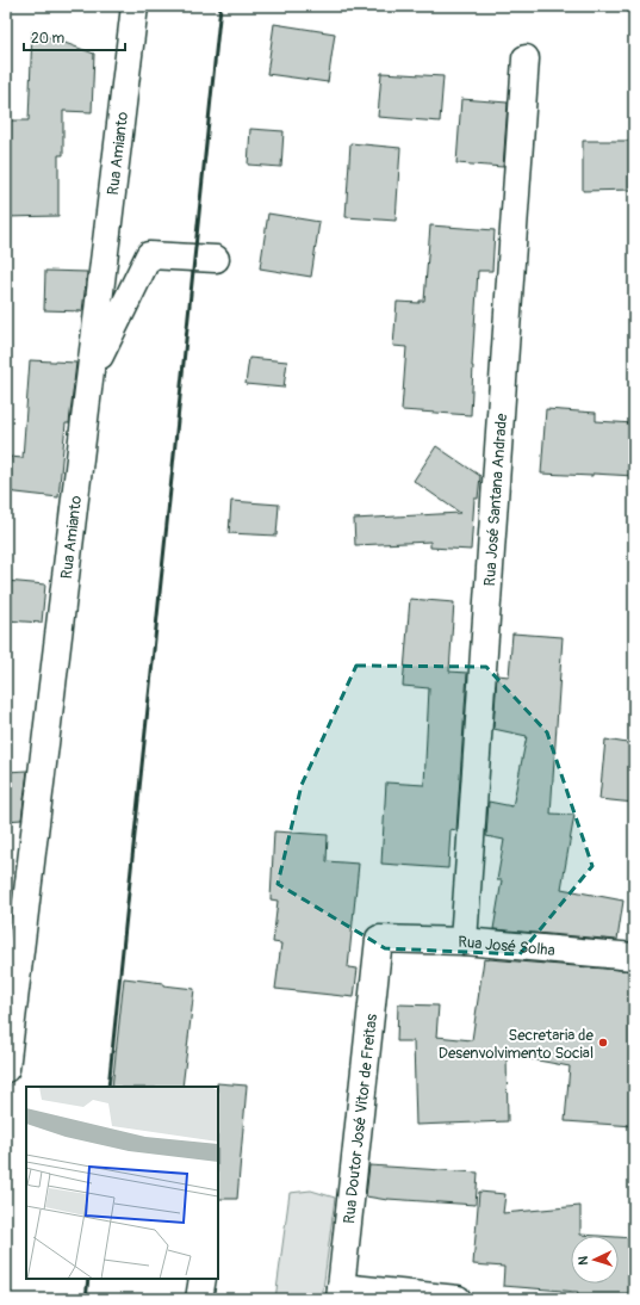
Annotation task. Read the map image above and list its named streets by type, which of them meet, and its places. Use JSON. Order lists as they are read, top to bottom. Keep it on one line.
{"streets":{"street":["Rua Amianto","Rua José Santana Andrade","Rua José Solha","Rua Doutor José Vitor de Freitas"]},"crossings":[["Rua José Santana Andrade","Rua José Solha"],["Rua José Solha","Rua Doutor José Vitor de Freitas"]],"places":["Secretaria de Desenvolvimento Social"],"scale_bar":"20 m","north":"left"}
